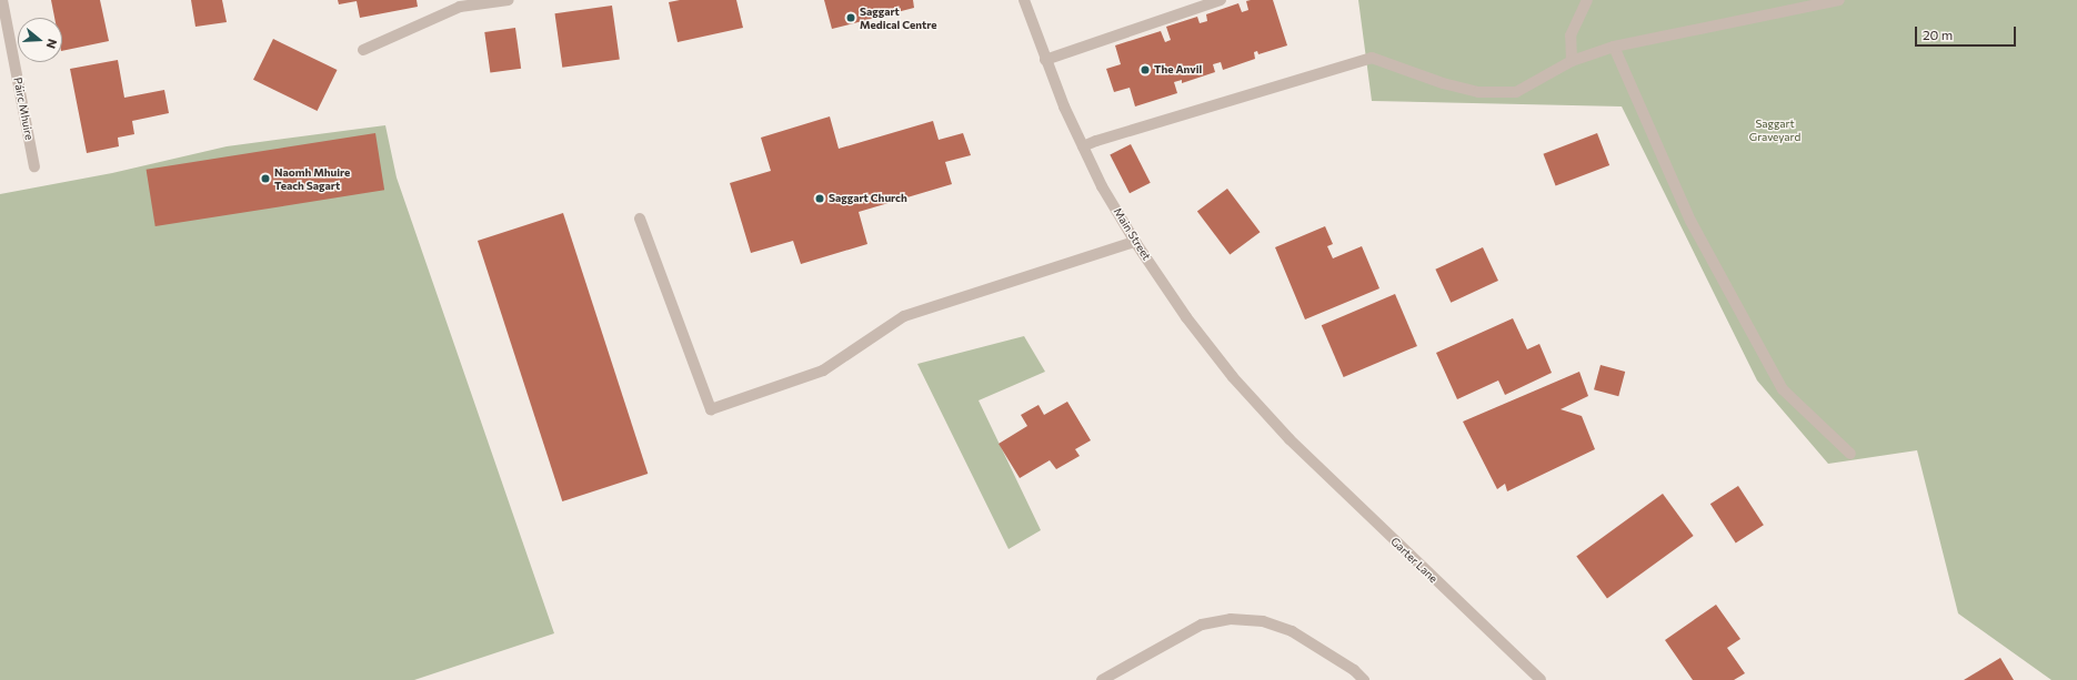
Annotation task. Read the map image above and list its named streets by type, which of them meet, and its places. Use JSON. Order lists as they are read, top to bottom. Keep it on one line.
{"streets":{"street":["Páirc Mhuire","Main Street","Garter Lane"]},"crossings":[["Main Street","Garter Lane"]],"parks":["Saggart Graveyard"],"places":["Saggart Medical Centre","The Anvil","Naomh Mhuire Teach Sagart","Saggart Church"],"scale_bar":"20 m","north":"right"}
